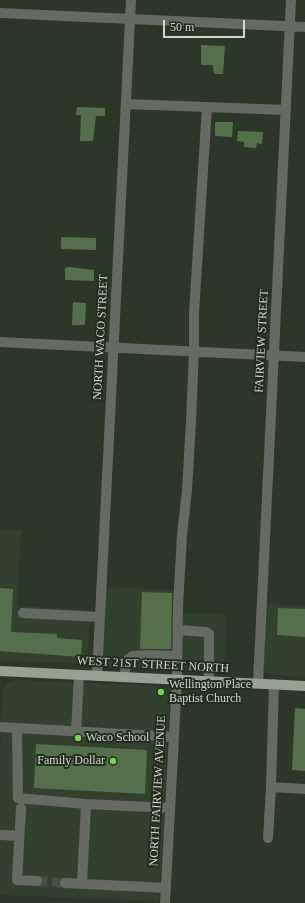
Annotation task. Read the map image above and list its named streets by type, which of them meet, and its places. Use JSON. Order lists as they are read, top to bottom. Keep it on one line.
{"streets":{"main road":["WEST 21ST STREET NORTH"],"street":["NORTH WACO STREET","FAIRVIEW STREET","NORTH FAIRVIEW AVENUE"]},"crossings":[["NORTH WACO STREET","WEST 21ST STREET NORTH"],["FAIRVIEW STREET","WEST 21ST STREET NORTH"],["WEST 21ST STREET NORTH","NORTH FAIRVIEW AVENUE"]],"places":["Wellington Place Baptist Church","Waco School","Family Dollar"],"scale_bar":"50 m"}
